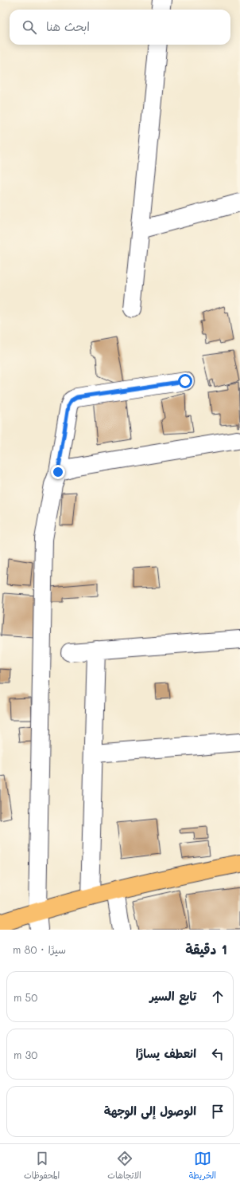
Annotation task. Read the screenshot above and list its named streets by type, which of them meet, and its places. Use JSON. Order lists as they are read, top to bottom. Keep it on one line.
{"page":{"search":"ابحث هنا","heading":["1 دقيقة","سيرًا · 80 m"],"list":[["تابع السير","50 m"],["انعطف يسارًا","30 m"],"الوصول إلى الوجهة"],"nav":["الخريطة","الاتجاهات","المحفوظات"]}}
